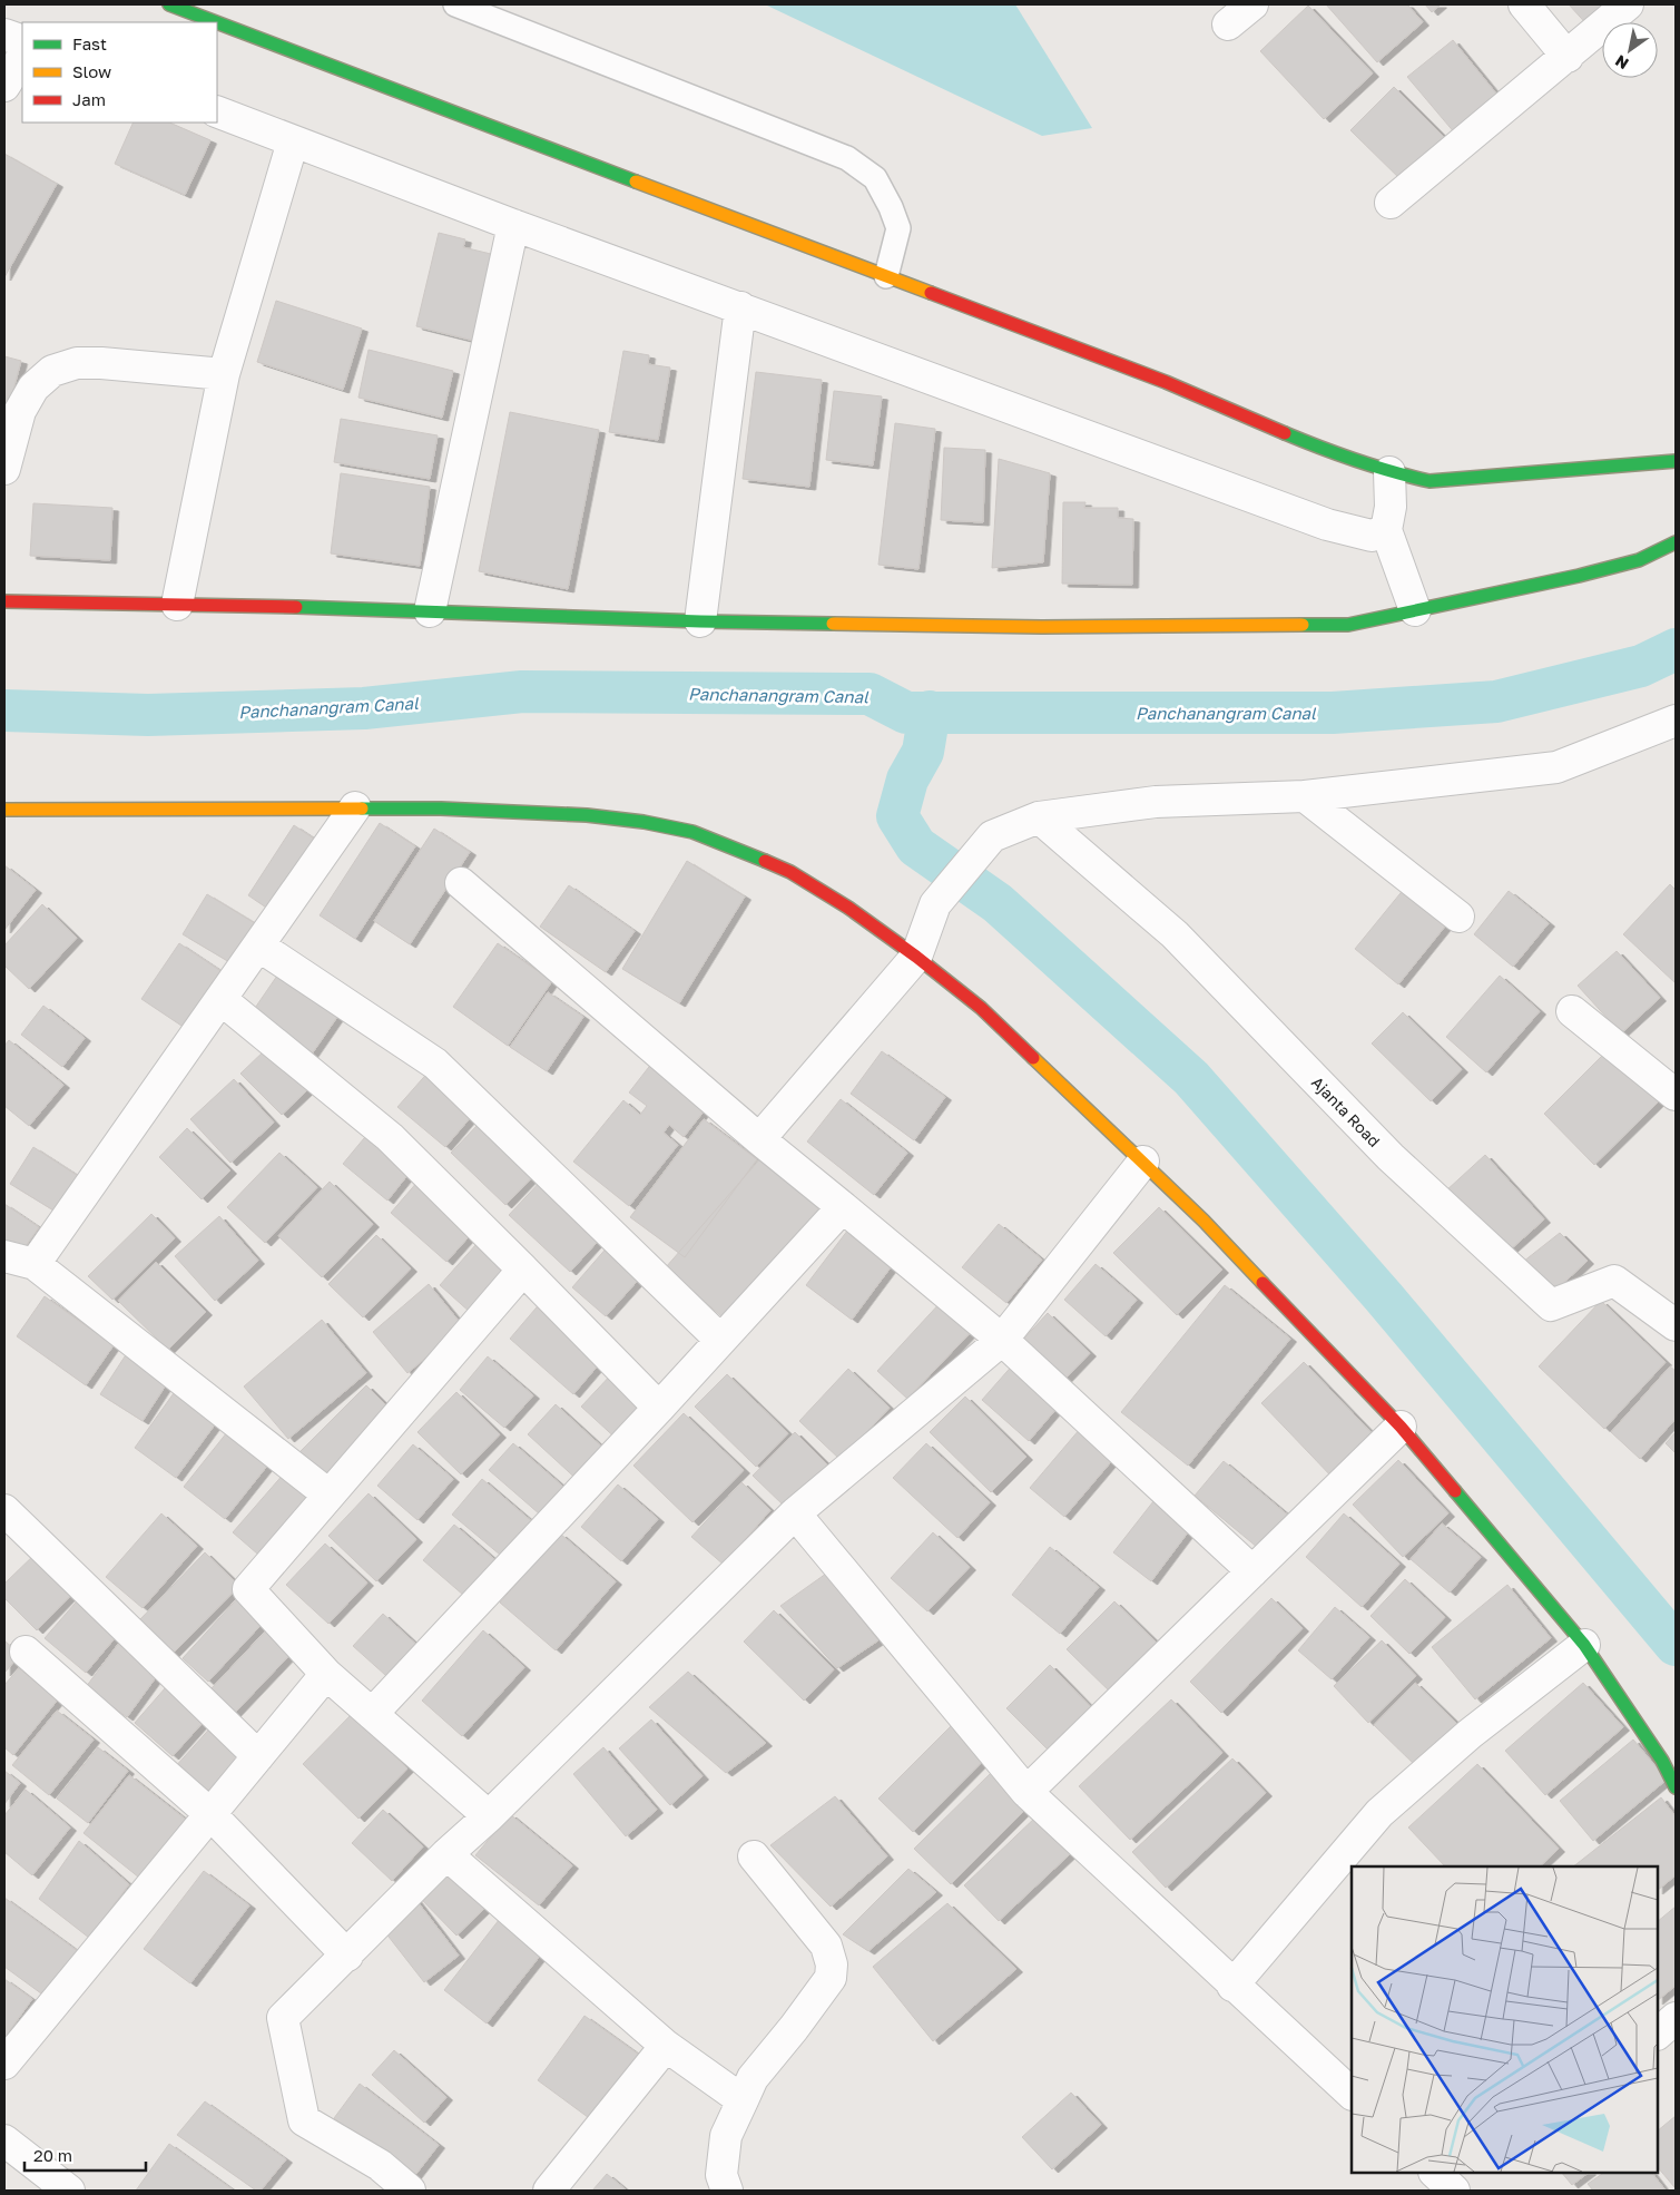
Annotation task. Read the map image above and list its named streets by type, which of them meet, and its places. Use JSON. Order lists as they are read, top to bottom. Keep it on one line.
{"streets":{"street":["Ajanta Road"]},"water":["Panchanangram Canal"],"legend":["Fast","Slow","Jam"],"scale_bar":"20 m","north":"bottom left"}
